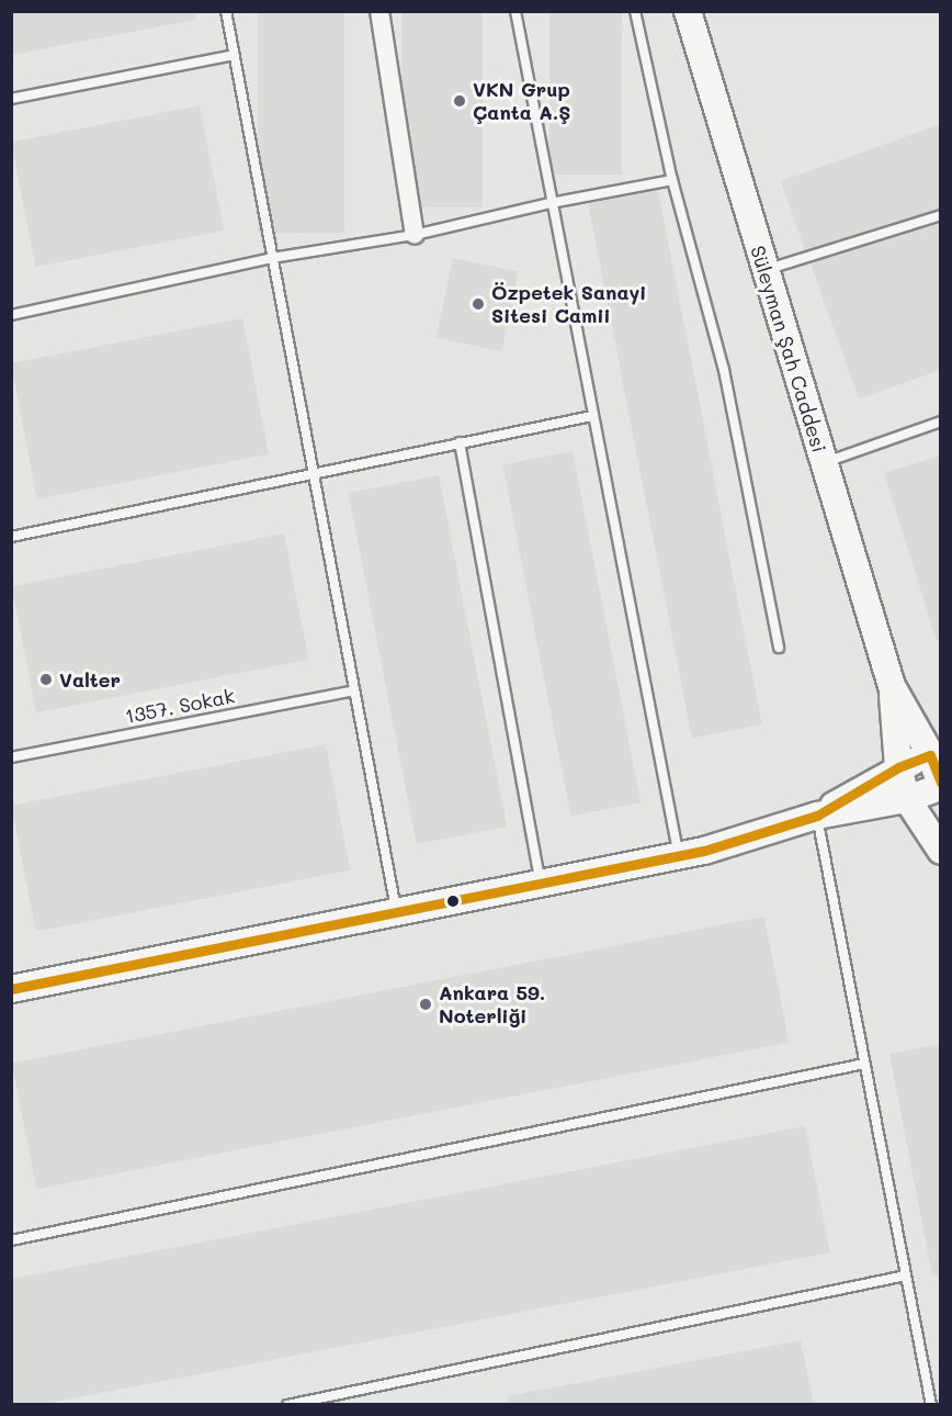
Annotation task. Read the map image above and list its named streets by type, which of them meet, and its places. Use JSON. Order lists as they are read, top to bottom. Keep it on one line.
{"streets":{"main road":["Süleyman Şah Caddesi"],"lane":["1357. Sokak"]},"places":["VKN Grup Çanta A.Ş","Özpetek Sanayi Sitesi Camii","Valter","Ankara 59. Noterliği"]}
